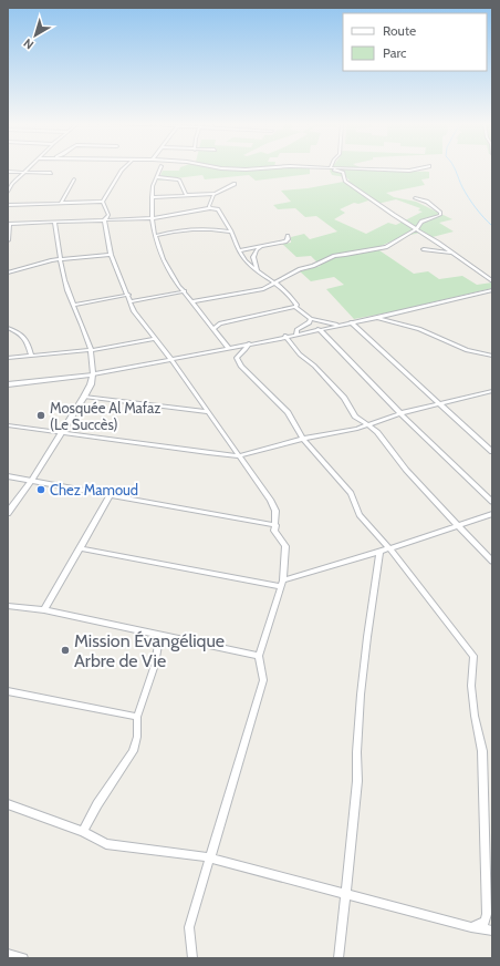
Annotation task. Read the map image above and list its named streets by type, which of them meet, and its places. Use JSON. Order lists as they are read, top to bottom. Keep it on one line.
{"places":["Mosquée Al Mafaz (Le Succès)","Chez Mamoud","Mission Évangélique Arbre de Vie"],"legend":["Route","Parc"],"north":"bottom left"}
